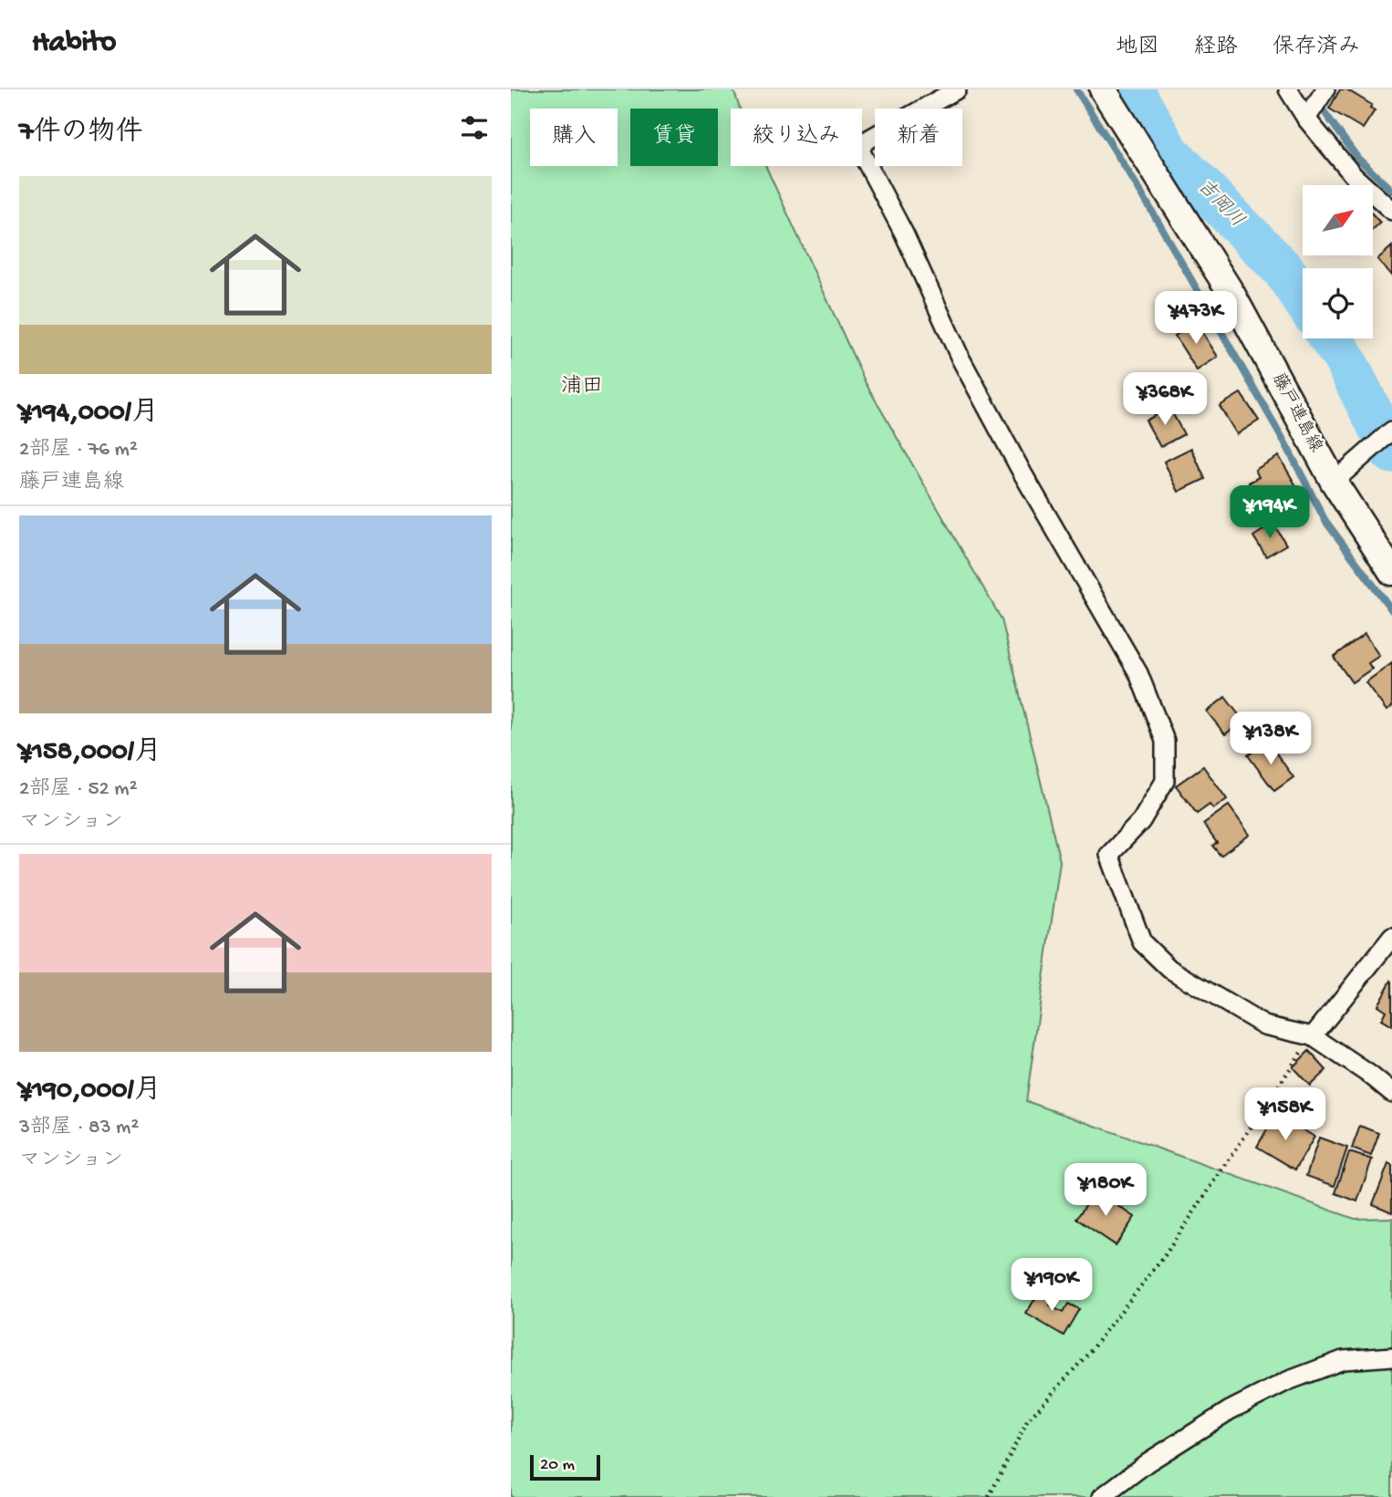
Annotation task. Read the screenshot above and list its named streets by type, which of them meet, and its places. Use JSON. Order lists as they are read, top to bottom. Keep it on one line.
{"streets":{"main road":["藤戸連島線"]},"districts":["浦田"],"water":["吉岡川"],"scale_bar":"20 m","north":"top right","page":{"header":"Habito","nav":["地図","経路","保存済み"],"heading":"7件の物件","chip":["購入","賃貸","絞り込み","新着"],"list":[{"name":"¥194,000/月","note":"2部屋 · 76 m² · 藤戸連島線"},{"name":"¥158,000/月","note":"2部屋 · 52 m² · マンション"},{"name":"¥190,000/月","note":"3部屋 · 83 m² · マンション"}],"price":["¥473K","¥368K","¥194K","¥138K","¥158K","¥180K","¥190K"],"scale":"20 m"}}
